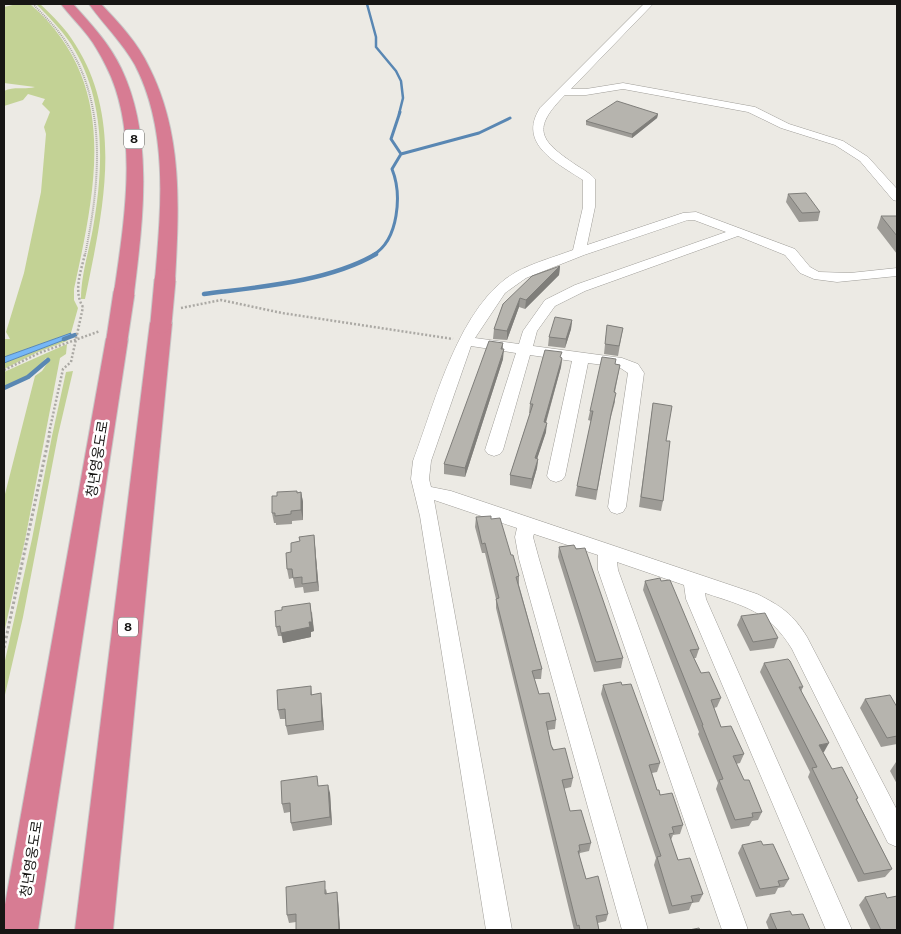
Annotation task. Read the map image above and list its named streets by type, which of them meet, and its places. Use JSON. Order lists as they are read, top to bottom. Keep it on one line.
{"streets":{"highway":["8","청년영웅도로"]}}
